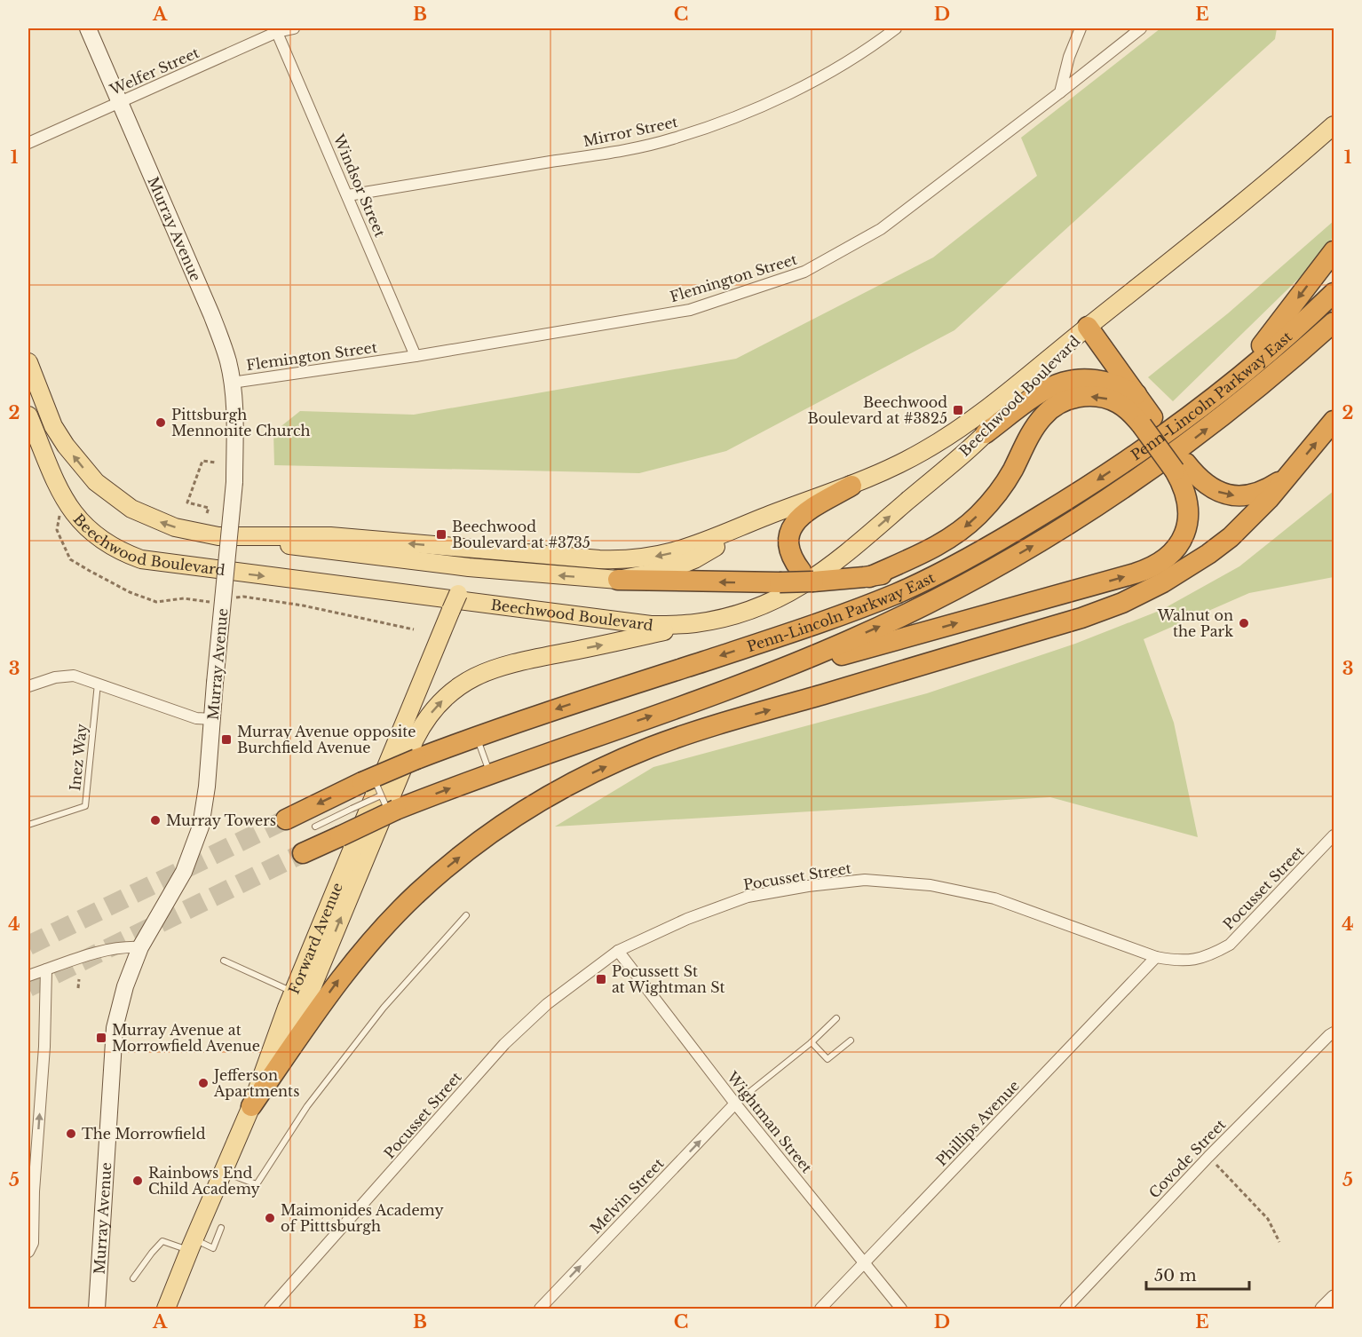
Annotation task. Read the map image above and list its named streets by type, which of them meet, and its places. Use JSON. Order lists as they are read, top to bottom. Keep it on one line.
{"streets":{"highway":["Penn-Lincoln Parkway East"],"main road":["Murray Avenue","Beechwood Boulevard","Forward Avenue"],"street":["Welfer Street","Mirror Street","Windsor Street","Flemington Street","Pocusset Street","Wightman Street","Phillips Avenue","Covode Street","Melvin Street"],"lane":["Inez Way"]},"crossings":[["Welfer Street","Windsor Street"],["Welfer Street","Murray Avenue"],["Mirror Street","Windsor Street"],["Windsor Street","Flemington Street"],["Murray Avenue","Flemington Street"],["Pocusset Street","Wightman Street"],["Pocusset Street","Phillips Avenue"],["Wightman Street","Phillips Avenue"],["Wightman Street","Melvin Street"]],"one_way":["Melvin Street"],"places":{"transit":["Beechwood Boulevard at #3825","Beechwood Boulevard at #3735","Murray Avenue opposite Burchfield Avenue","Pocussett St at Wightman St","Murray Avenue at Morrowfield Avenue"],"other":["Pittsburgh Mennonite Church","Walnut on the Park","Murray Towers","Jefferson Apartments","The Morrowfield","Rainbows End Child Academy","Maimonides Academy of Pitttsburgh"]},"scale_bar":"50 m","grid":{"columns":["A","B","C","D","E"],"rows":["1","2","3","4","5"]}}
